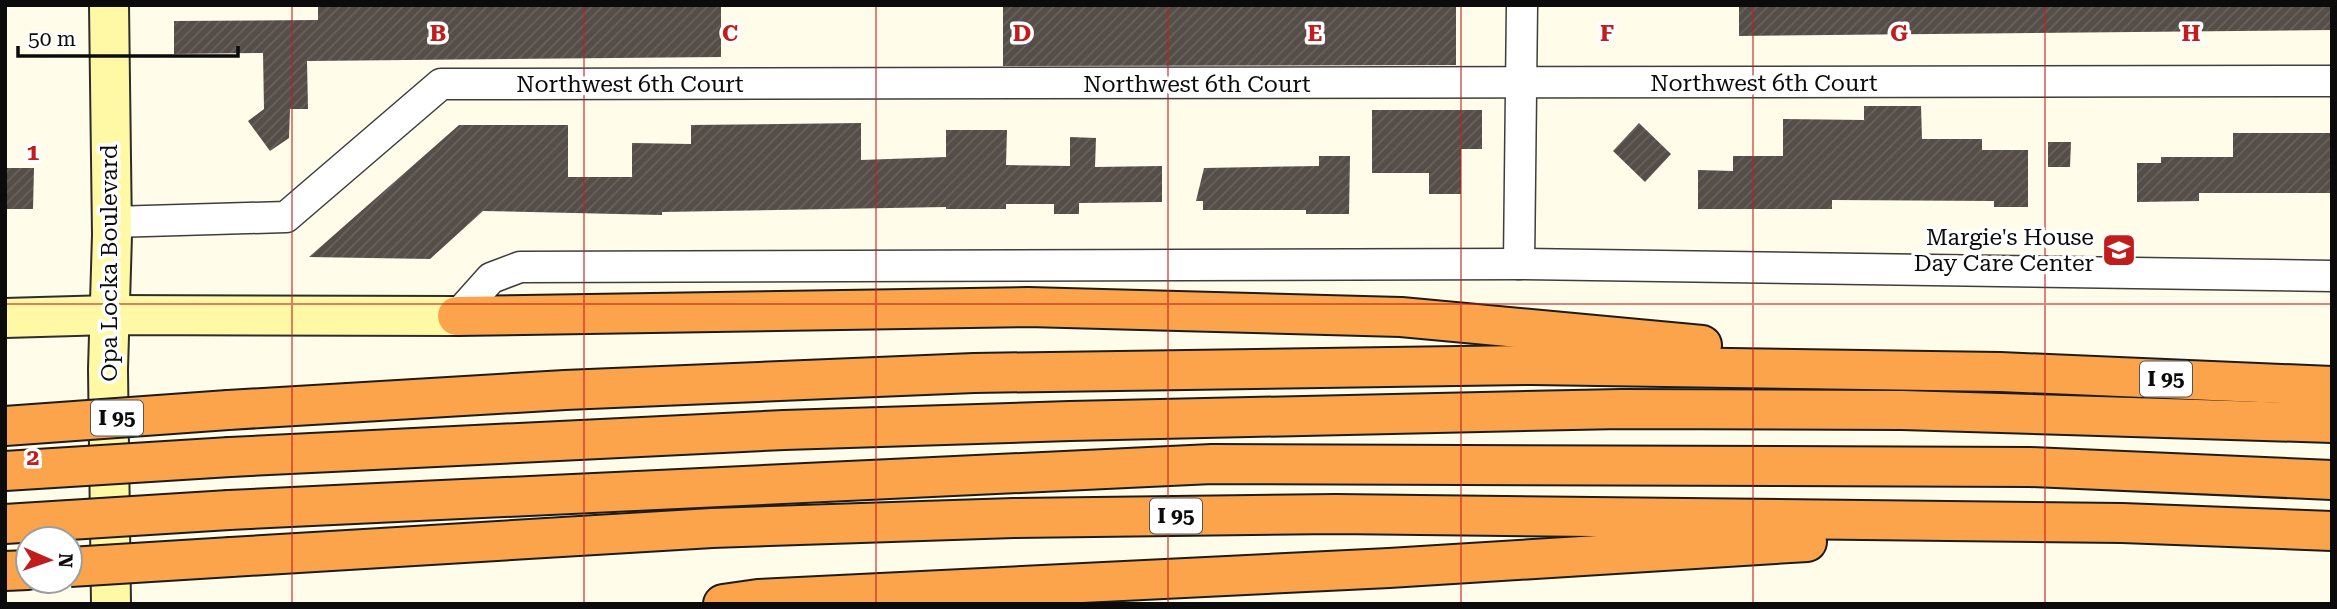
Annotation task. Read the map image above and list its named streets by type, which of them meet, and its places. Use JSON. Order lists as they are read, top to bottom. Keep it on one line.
{"streets":{"highway":["I 95"],"main road":["Opa Locka Boulevard"],"street":["Northwest 6th Court"]},"crossings":[["Northwest 6th Court","Opa Locka Boulevard"]],"places":{"school or university":["Margie's House Day Care Center"]},"scale_bar":"50 m","north":"right","grid":{"columns":["B","C","D","E","F","G","H"],"rows":["1","2"]}}
